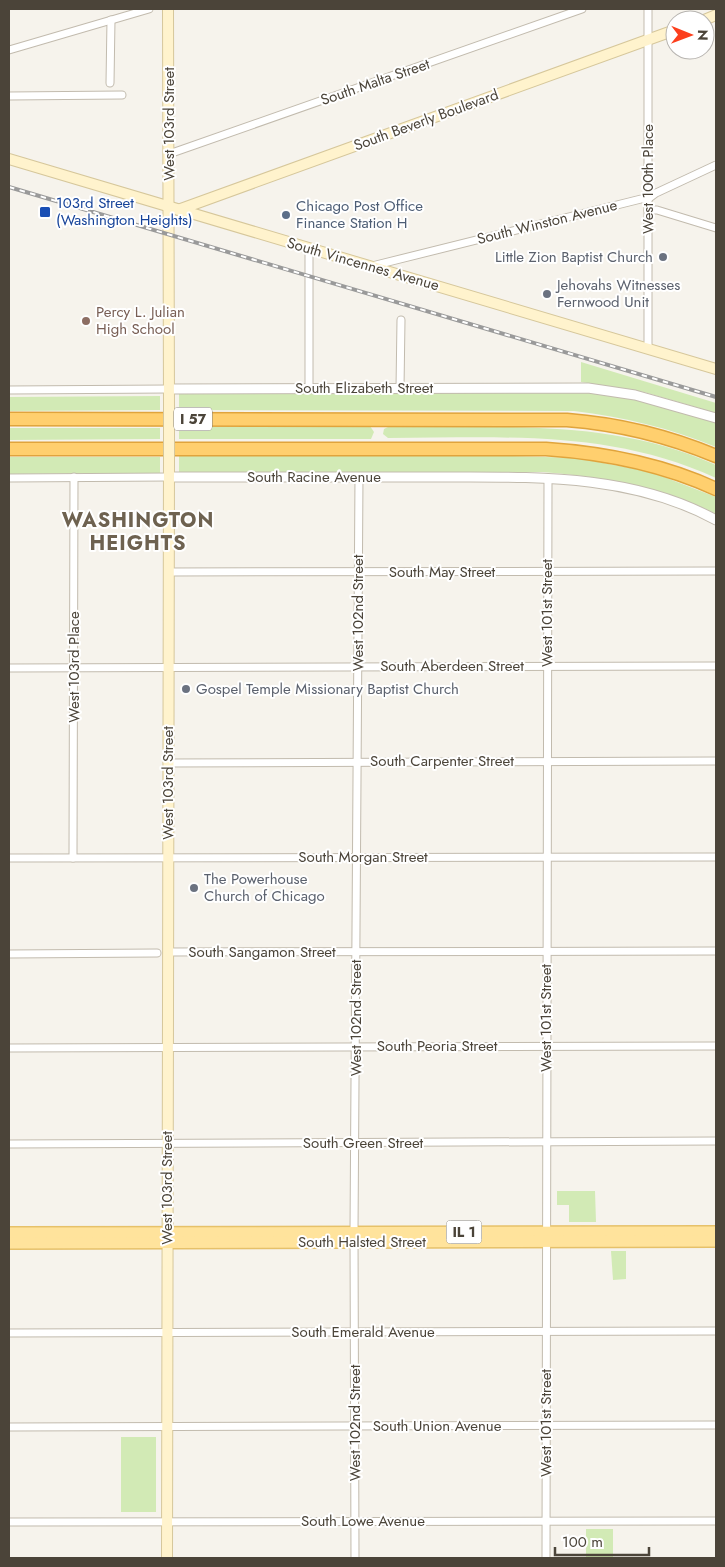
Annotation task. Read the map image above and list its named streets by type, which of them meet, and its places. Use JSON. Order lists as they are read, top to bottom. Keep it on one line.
{"streets":{"highway":["I 57"],"main road":["South Beverly Boulevard","West 103rd Street","South Vincennes Avenue","IL 1","South Halsted Street"],"street":["South Malta Street","West 100th Place","South Winston Avenue","South Elizabeth Street","South Racine Avenue","South May Street","West 102nd Street","West 101st Street","South Aberdeen Street","West 103rd Place","South Carpenter Street","South Morgan Street","South Sangamon Street","South Peoria Street","South Green Street","South Emerald Avenue","South Union Avenue","South Lowe Avenue"]},"crossings":[["South Malta Street","West 103rd Street"],["South Beverly Boulevard","West 103rd Street"],["South Beverly Boulevard","West 100th Place"],["South Beverly Boulevard","South Vincennes Avenue"],["West 103rd Street","South Vincennes Avenue"],["West 103rd Street","South Elizabeth Street"],["West 103rd Street","South Racine Avenue"],["West 103rd Street","South May Street"],["West 103rd Street","South Aberdeen Street"],["West 103rd Street","South Carpenter Street"],["West 103rd Street","South Morgan Street"],["West 103rd Street","South Sangamon Street"],["West 103rd Street","South Peoria Street"],["West 103rd Street","South Green Street"],["West 103rd Street","South Halsted Street"],["West 103rd Street","South Emerald Avenue"],["West 103rd Street","South Union Avenue"],["West 103rd Street","South Lowe Avenue"],["West 100th Place","South Winston Avenue"],["West 100th Place","South Vincennes Avenue"],["South Winston Avenue","South Vincennes Avenue"],["South Racine Avenue","West 102nd Street"],["South Racine Avenue","West 101st Street"],["South Racine Avenue","West 103rd Place"],["South May Street","West 102nd Street"],["South May Street","West 101st Street"],["West 102nd Street","South Aberdeen Street"],["West 102nd Street","South Carpenter Street"],["West 102nd Street","South Morgan Street"],["West 102nd Street","South Sangamon Street"],["West 102nd Street","South Peoria Street"],["West 102nd Street","South Green Street"],["West 102nd Street","South Halsted Street"],["West 102nd Street","South Emerald Avenue"],["West 102nd Street","South Union Avenue"],["West 102nd Street","South Lowe Avenue"],["West 101st Street","South Aberdeen Street"],["West 101st Street","South Carpenter Street"],["West 101st Street","South Morgan Street"],["West 101st Street","South Sangamon Street"],["West 101st Street","South Peoria Street"],["West 101st Street","South Green Street"],["West 101st Street","South Halsted Street"],["West 101st Street","South Emerald Avenue"],["West 101st Street","South Union Avenue"],["West 101st Street","South Lowe Avenue"],["South Aberdeen Street","West 103rd Place"],["West 103rd Place","South Morgan Street"]],"districts":["WASHINGTON HEIGHTS"],"places":{"transit":["103rd Street (Washington Heights)"],"other":["Chicago Post Office Finance Station H","Little Zion Baptist Church","Jehovahs Witnesses Fernwood Unit","Percy L. Julian High School","Gospel Temple Missionary Baptist Church","The Powerhouse Church of Chicago"]},"scale_bar":"100 m","north":"right"}
